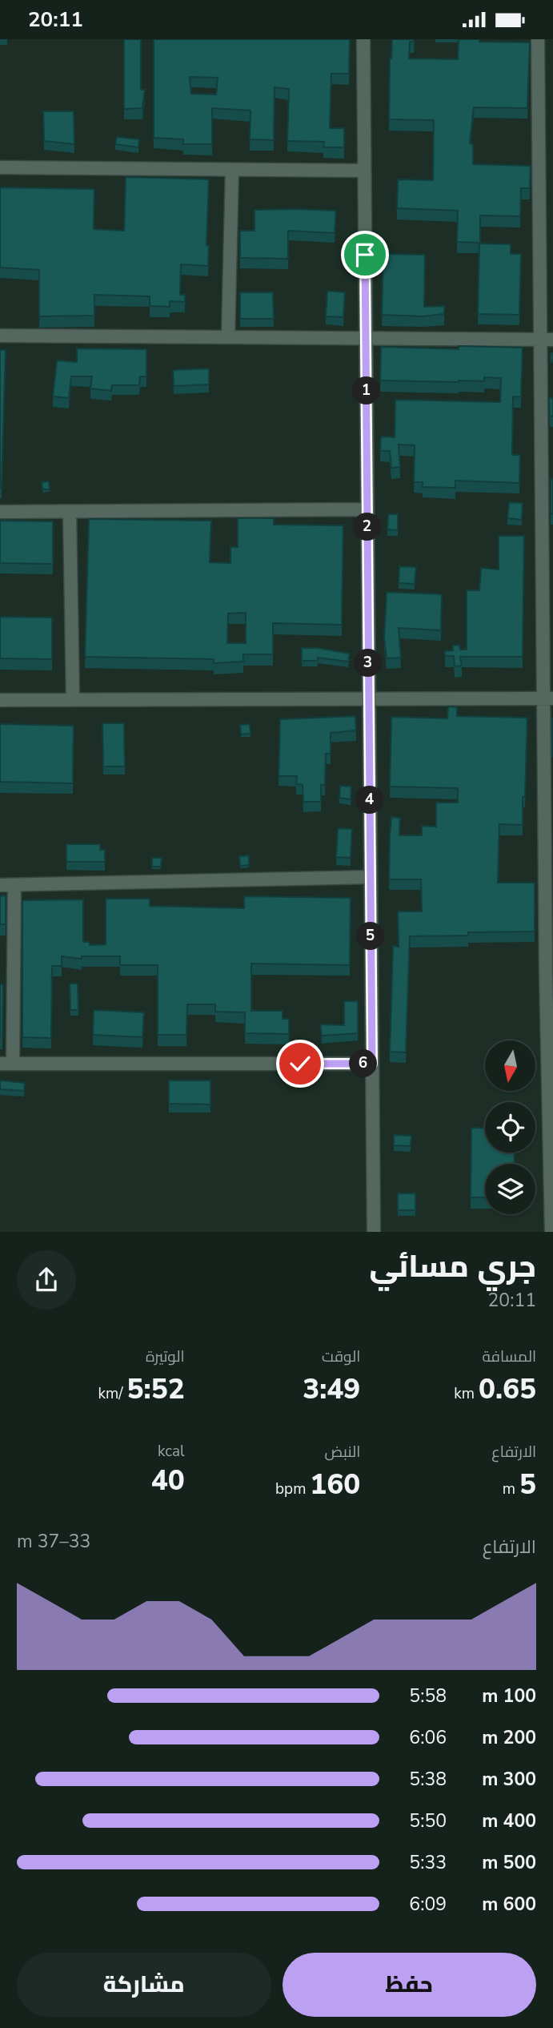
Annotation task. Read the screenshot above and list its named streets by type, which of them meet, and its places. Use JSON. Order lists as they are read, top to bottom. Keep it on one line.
{"north":"bottom","page":{"status":"20:11","pins":["1","2","3","4","5","6"],"heading":["جري مسائي","20:11"],"stats":[["المسافة","0.65 km"],["الوقت","3:49"],["الوتيرة","5:52 /km"],["الارتفاع","5 m"],["النبض","160 bpm"],["kcal","40"]],"chart":["الارتفاع","33–37 m"],"list":[{"name":"100 m","note":"5:58"},{"name":"200 m","note":"6:06"},{"name":"300 m","note":"5:38"},{"name":"400 m","note":"5:50"},{"name":"500 m","note":"5:33"},{"name":"600 m","note":"6:09"}],"buttons":["حفظ","مشاركة"]}}
